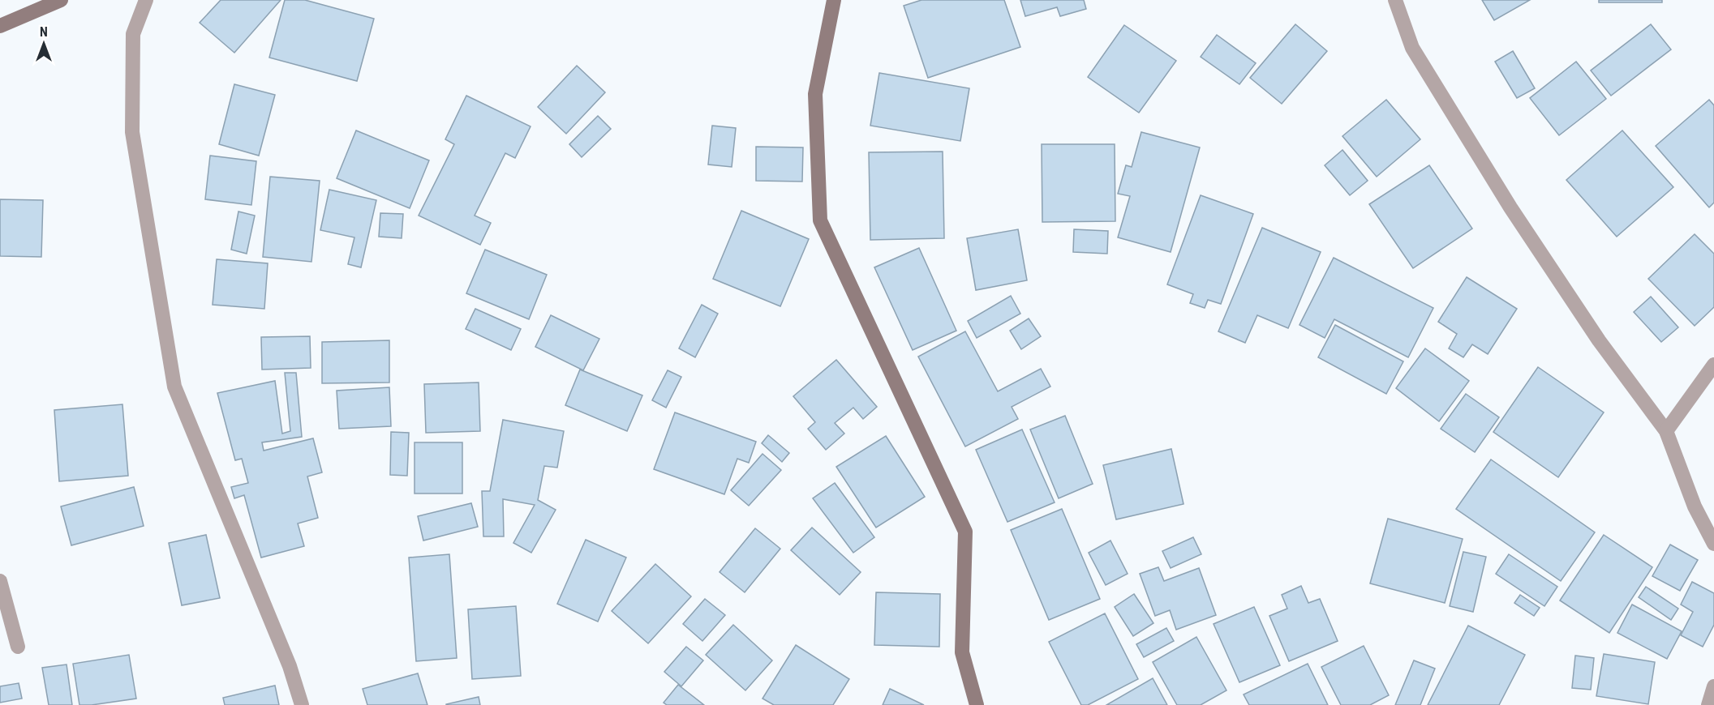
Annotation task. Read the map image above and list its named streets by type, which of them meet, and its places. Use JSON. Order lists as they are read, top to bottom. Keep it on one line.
{"north":"top"}
